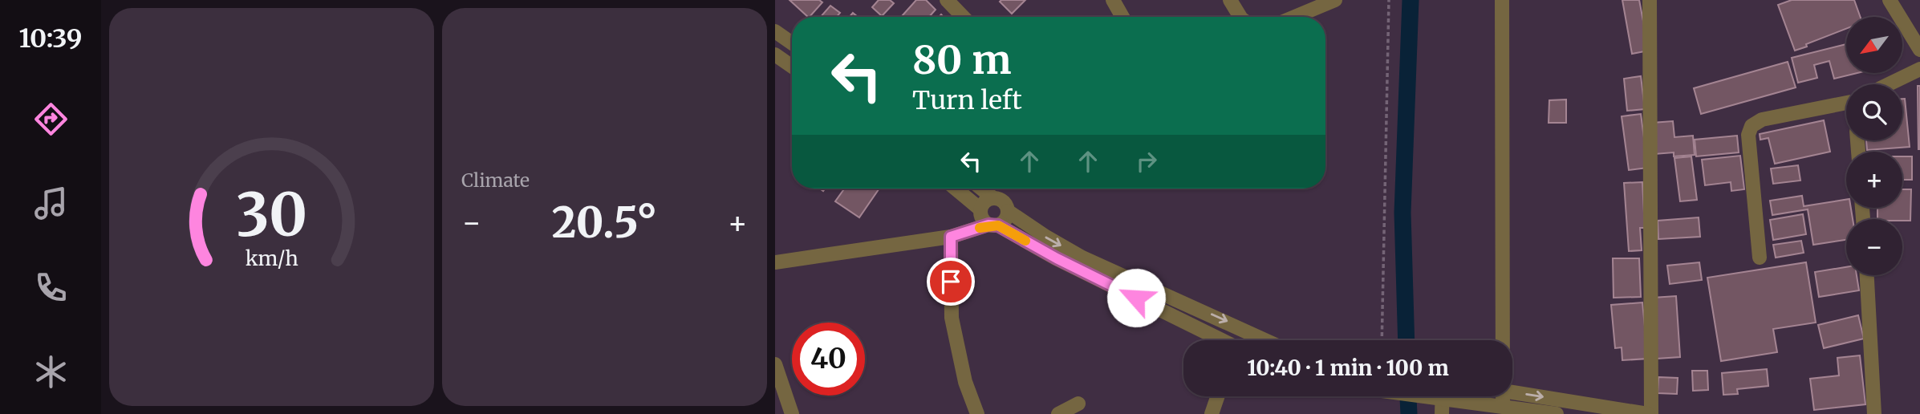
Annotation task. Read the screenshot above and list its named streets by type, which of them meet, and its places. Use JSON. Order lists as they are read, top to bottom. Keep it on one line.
{"north":"bottom left","page":{"tabs":"10:39","tile":"Climate","map_buttons":["+","−"],"turn":["80 m","Turn left"],"heat":["−","20.5°","+"],"limit":"40","trip":"10:40 · 1 min · 100 m","gauge":["30","km/h"]}}
